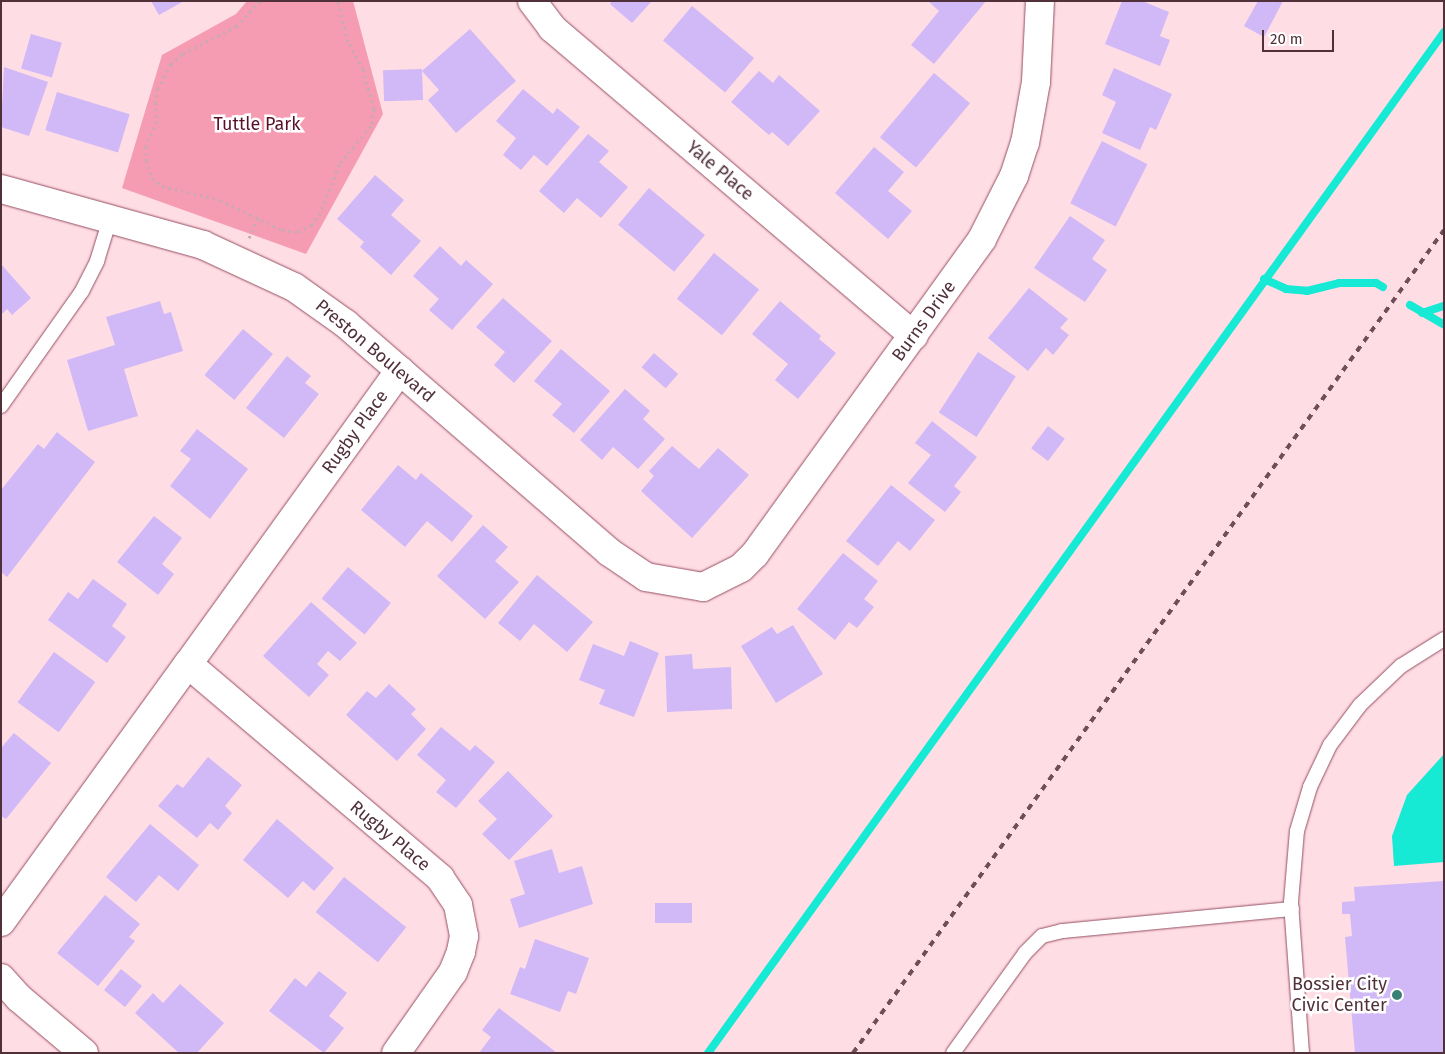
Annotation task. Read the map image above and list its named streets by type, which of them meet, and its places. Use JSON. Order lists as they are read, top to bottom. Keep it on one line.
{"streets":{"street":["Yale Place","Burns Drive","Preston Boulevard","Rugby Place"]},"crossings":[["Yale Place","Burns Drive"],["Burns Drive","Preston Boulevard"],["Preston Boulevard","Rugby Place"]],"parks":["Tuttle Park"],"places":["Bossier City Civic Center"],"scale_bar":"20 m"}
